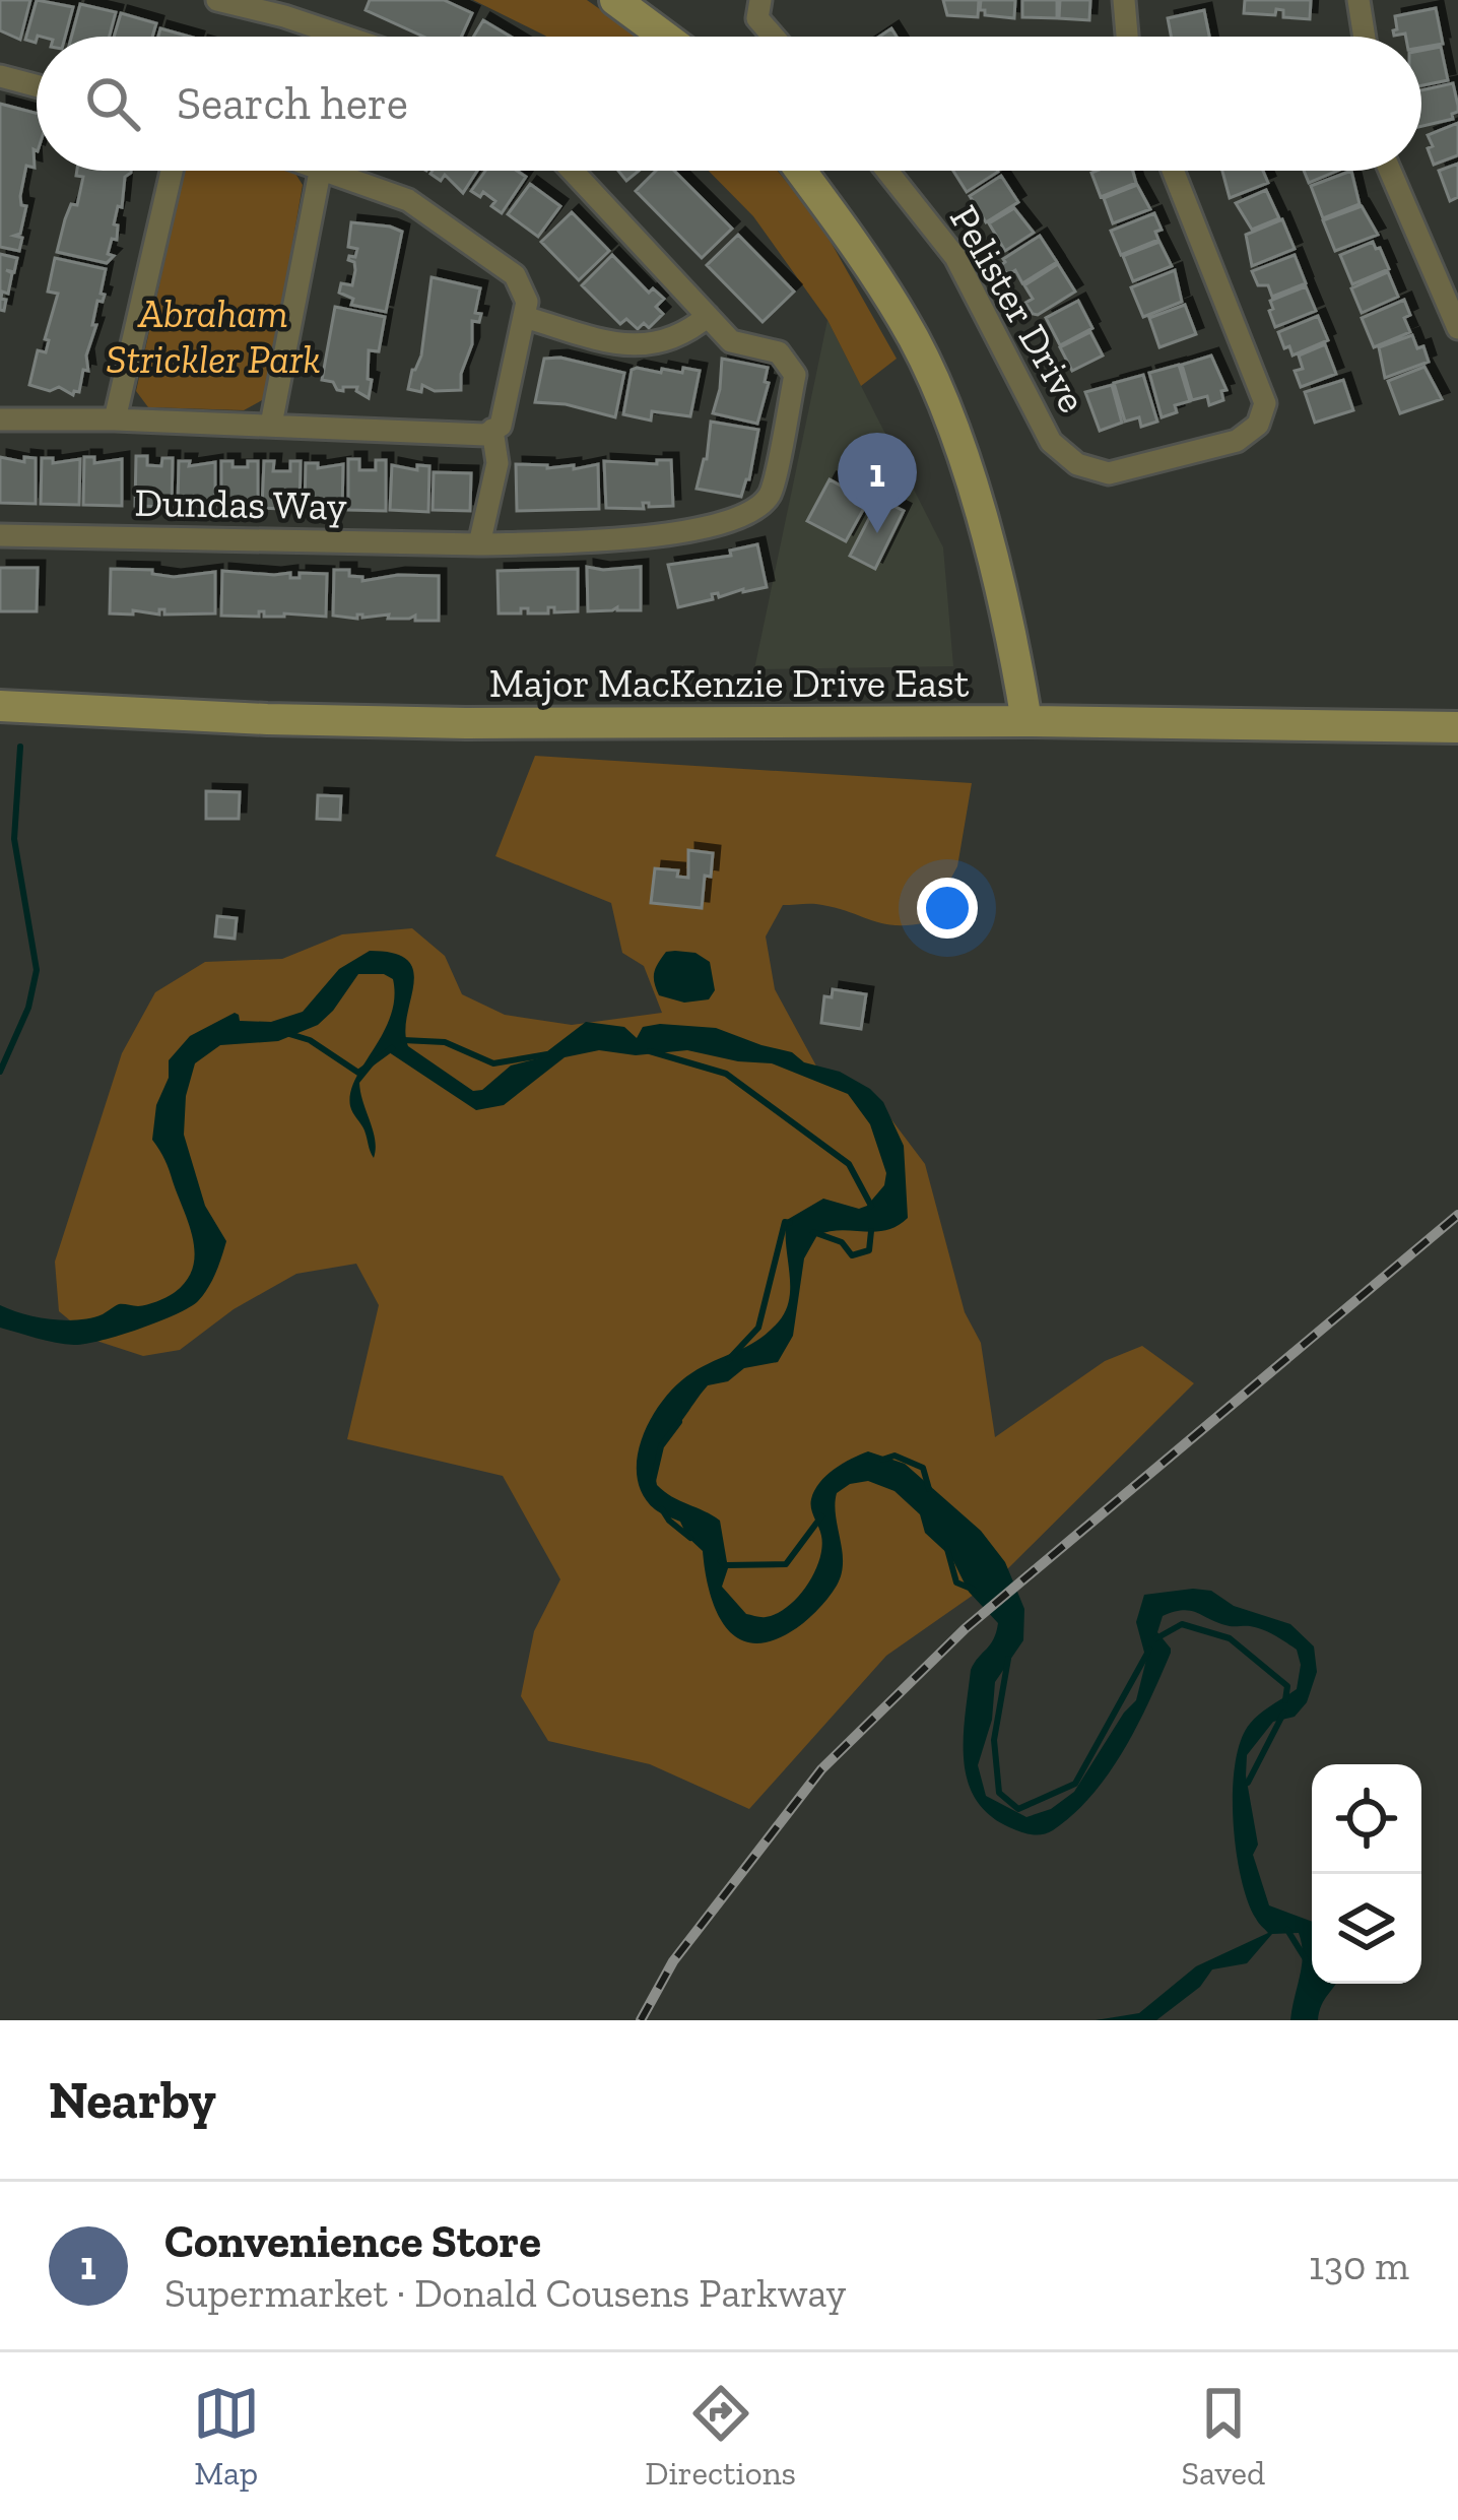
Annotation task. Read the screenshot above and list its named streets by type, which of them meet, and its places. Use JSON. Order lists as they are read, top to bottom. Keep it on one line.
{"streets":{"main road":["Major MacKenzie Drive East"],"street":["Pelister Drive","Dundas Way"]},"parks":["Abraham Strickler Park"],"page":{"search":"Search here","pins":"1","heading":"Nearby","list":[{"mark":"1","name":"Convenience Store","note":"Supermarket · Donald Cousens Parkway","value":"130 m"}],"nav":["Map","Directions","Saved"]}}
